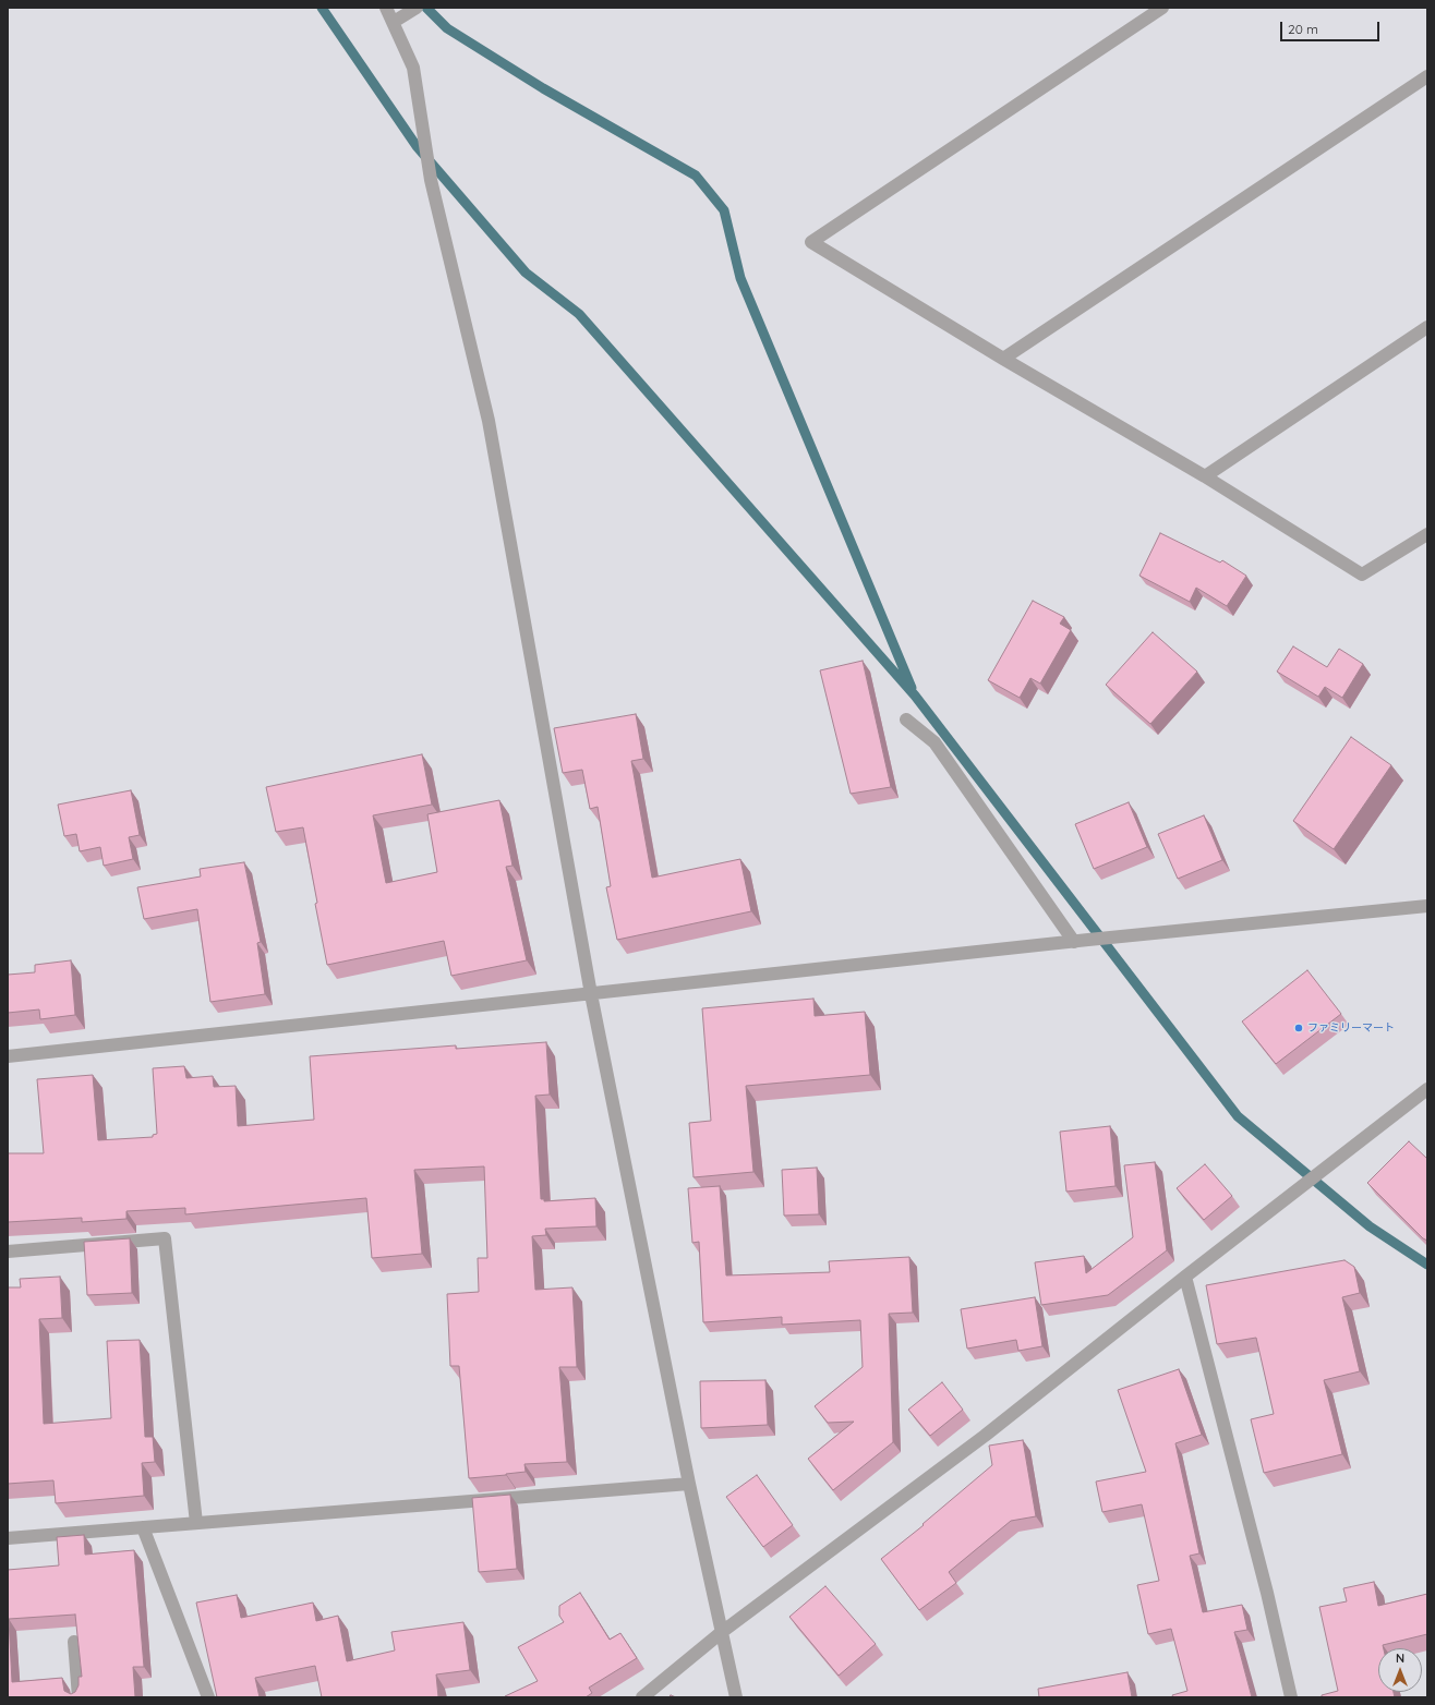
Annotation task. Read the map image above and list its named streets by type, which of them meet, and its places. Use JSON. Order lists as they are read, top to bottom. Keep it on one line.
{"places":["ファミリーマート"],"scale_bar":"20 m","north":"top"}
